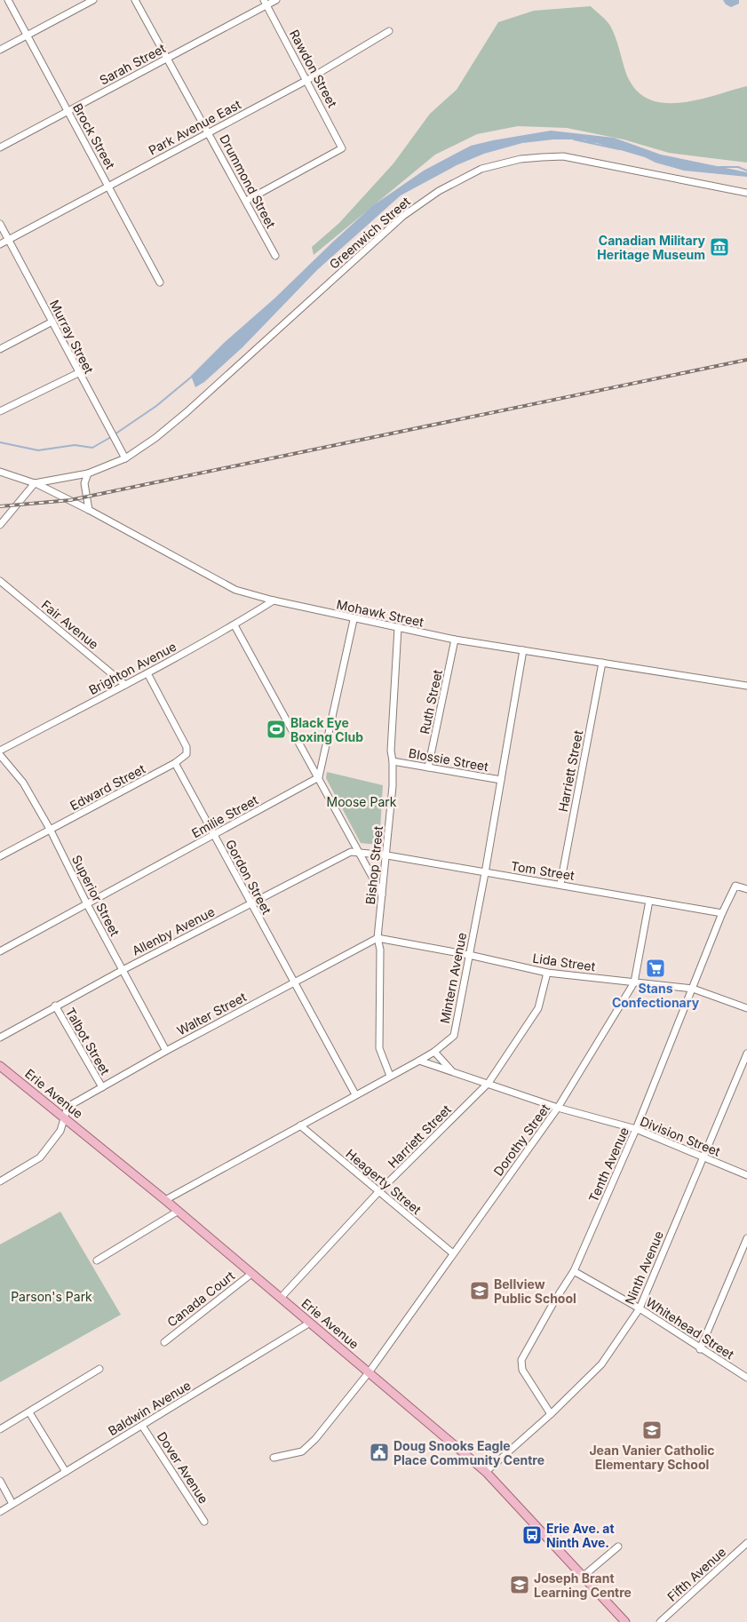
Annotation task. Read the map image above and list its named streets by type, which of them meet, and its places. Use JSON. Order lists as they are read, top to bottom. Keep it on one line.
{"streets":{"main road":["Erie Avenue"],"street":["Sarah Street","Rawdon Street","Park Avenue East","Brock Street","Drummond Street","Greenwich Street","Murray Street","Mohawk Street","Fair Avenue","Brighton Avenue","Ruth Street","Blossie Street","Harriett Street","Edward Street","Emilie Street","Bishop Street","Tom Street","Gordon Street","Superior Street","Allenby Avenue","Lida Street","Mintern Avenue","Walter Street","Talbot Street","Division Street","Dorothy Street","Tenth Avenue","Heagerty Street","Ninth Avenue","Canada Court","Whitehead Street","Baldwin Avenue","Dover Avenue","Fifth Avenue"]},"crossings":[["Sarah Street","Rawdon Street"],["Sarah Street","Brock Street"],["Sarah Street","Drummond Street"],["Rawdon Street","Park Avenue East"],["Rawdon Street","Drummond Street"],["Park Avenue East","Brock Street"],["Park Avenue East","Drummond Street"],["Park Avenue East","Murray Street"],["Greenwich Street","Murray Street"],["Greenwich Street","Mohawk Street"],["Mohawk Street","Brighton Avenue"],["Mohawk Street","Ruth Street"],["Mohawk Street","Harriett Street"],["Mohawk Street","Bishop Street"],["Mohawk Street","Mintern Avenue"],["Fair Avenue","Brighton Avenue"],["Ruth Street","Blossie Street"],["Blossie Street","Bishop Street"],["Blossie Street","Mintern Avenue"],["Harriett Street","Tom Street"],["Harriett Street","Lida Street"],["Harriett Street","Erie Avenue"],["Harriett Street","Division Street"],["Harriett Street","Heagerty Street"],["Edward Street","Gordon Street"],["Edward Street","Superior Street"],["Emilie Street","Gordon Street"],["Emilie Street","Superior Street"],["Bishop Street","Tom Street"],["Bishop Street","Lida Street"],["Bishop Street","Mintern Avenue"],["Bishop Street","Walter Street"],["Tom Street","Allenby Avenue"],["Tom Street","Mintern Avenue"],["Tom Street","Dorothy Street"],["Tom Street","Tenth Avenue"],["Gordon Street","Allenby Avenue"],["Gordon Street","Mintern Avenue"],["Gordon Street","Walter Street"],["Superior Street","Allenby Avenue"],["Superior Street","Walter Street"],["Allenby Avenue","Talbot Street"],["Lida Street","Mintern Avenue"],["Lida Street","Walter Street"],["Lida Street","Dorothy Street"],["Lida Street","Tenth Avenue"],["Mintern Avenue","Erie Avenue"],["Mintern Avenue","Division Street"],["Mintern Avenue","Heagerty Street"],["Walter Street","Talbot Street"],["Walter Street","Erie Avenue"],["Erie Avenue","Dorothy Street"],["Erie Avenue","Ninth Avenue"],["Erie Avenue","Canada Court"],["Erie Avenue","Baldwin Avenue"],["Division Street","Dorothy Street"],["Division Street","Tenth Avenue"],["Division Street","Ninth Avenue"],["Dorothy Street","Heagerty Street"],["Tenth Avenue","Ninth Avenue"],["Tenth Avenue","Whitehead Street"],["Ninth Avenue","Whitehead Street"],["Baldwin Avenue","Dover Avenue"]],"parks":["Moose Park","Parson's Park"],"places":{"museum":["Canadian Military Heritage Museum"],"sports":["Black Eye Boxing Club"],"supermarket":["Stans Confectionary"],"school or university":["Bellview Public School","Jean Vanier Catholic Elementary School","Joseph Brant Learning Centre"],"public building":["Doug Snooks Eagle Place Community Centre"],"bus stop":["Erie Ave. at Ninth Ave."]}}
